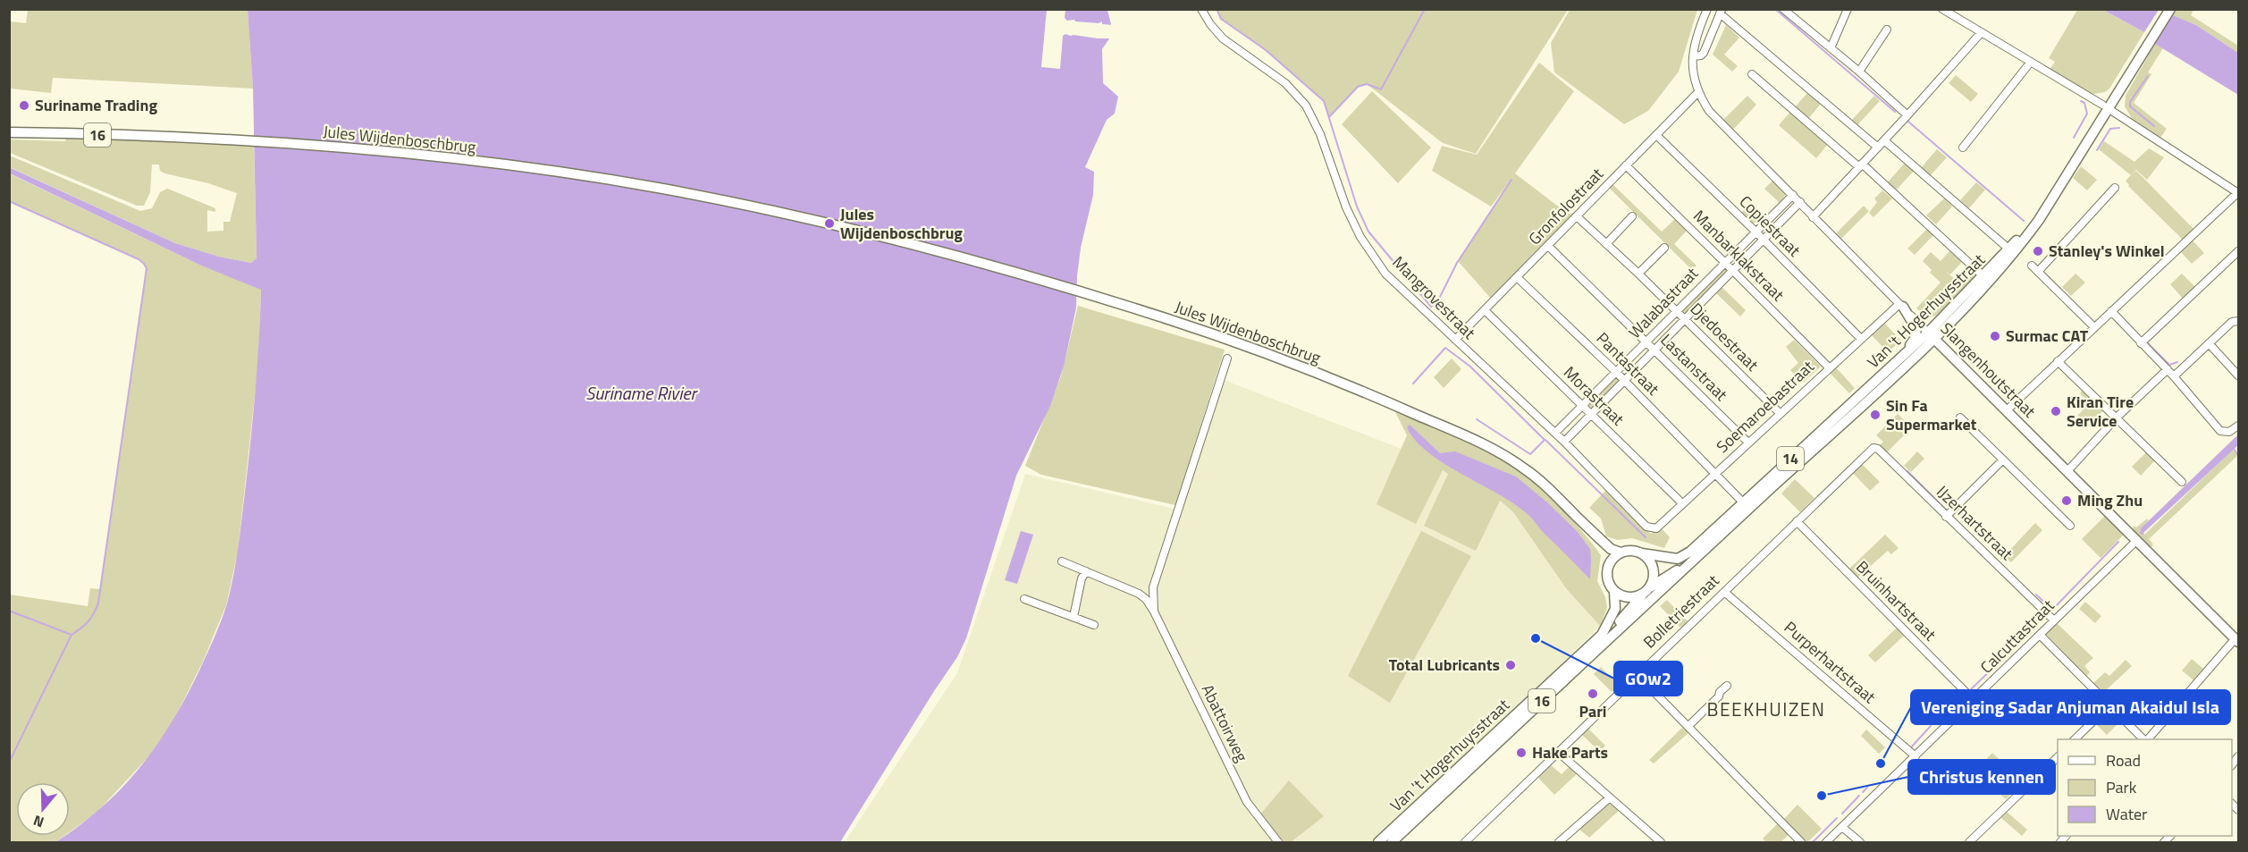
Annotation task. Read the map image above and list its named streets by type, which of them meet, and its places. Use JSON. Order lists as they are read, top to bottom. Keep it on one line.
{"streets":{"main road":["16","Jules Wijdenboschbrug","Van 't Hogerhuysstraat","Slangenhoutstraat","14"],"street":["Gronfolostraat","Copiestraat","Manbarklakstraat","Mangrovestraat","Walabastraat","Djedoestraat","Pantastraat","Lastanstraat","Morastraat","Soemaroebastraat","IJzerhartstraat","Bruinhartstraat","Bolletriestraat","Calcuttastraat","Purperhartstraat","Abattoirweg"]},"crossings":[["16","Jules Wijdenboschbrug"],["16","Van 't Hogerhuysstraat"],["Jules Wijdenboschbrug","Van 't Hogerhuysstraat"],["Gronfolostraat","Copiestraat"],["Gronfolostraat","Manbarklakstraat"],["Gronfolostraat","Mangrovestraat"],["Gronfolostraat","Djedoestraat"],["Gronfolostraat","Pantastraat"],["Gronfolostraat","Lastanstraat"],["Gronfolostraat","Slangenhoutstraat"],["Gronfolostraat","Morastraat"],["Copiestraat","Walabastraat"],["Copiestraat","Soemaroebastraat"],["Manbarklakstraat","Walabastraat"],["Manbarklakstraat","Soemaroebastraat"],["Mangrovestraat","Walabastraat"],["Mangrovestraat","Soemaroebastraat"],["Walabastraat","Djedoestraat"],["Walabastraat","Pantastraat"],["Walabastraat","Lastanstraat"],["Walabastraat","Slangenhoutstraat"],["Walabastraat","Morastraat"],["Van 't Hogerhuysstraat","Pantastraat"],["Van 't Hogerhuysstraat","Slangenhoutstraat"],["Djedoestraat","Soemaroebastraat"],["Pantastraat","Soemaroebastraat"],["Lastanstraat","Soemaroebastraat"],["Slangenhoutstraat","Soemaroebastraat"],["Slangenhoutstraat","Calcuttastraat"],["Morastraat","Soemaroebastraat"],["IJzerhartstraat","Bolletriestraat"],["IJzerhartstraat","Calcuttastraat"],["Bruinhartstraat","Bolletriestraat"],["Bruinhartstraat","Calcuttastraat"],["Bolletriestraat","Purperhartstraat"],["Calcuttastraat","Purperhartstraat"]],"districts":["BEEKHUIZEN"],"water":["Suriname Rivier"],"places":["Suriname Trading","Jules Wijdenboschbrug","Stanley's Winkel","Surmac CAT","Kiran Tire Service","Sin Fa Supermarket","Ming Zhu","GOw2","Total Lubricants","Pari","Hake Parts","Vereniging Sadar Anjuman Akaidul Isla","Christus kennen"],"legend":["Road","Park","Water"],"north":"bottom"}
